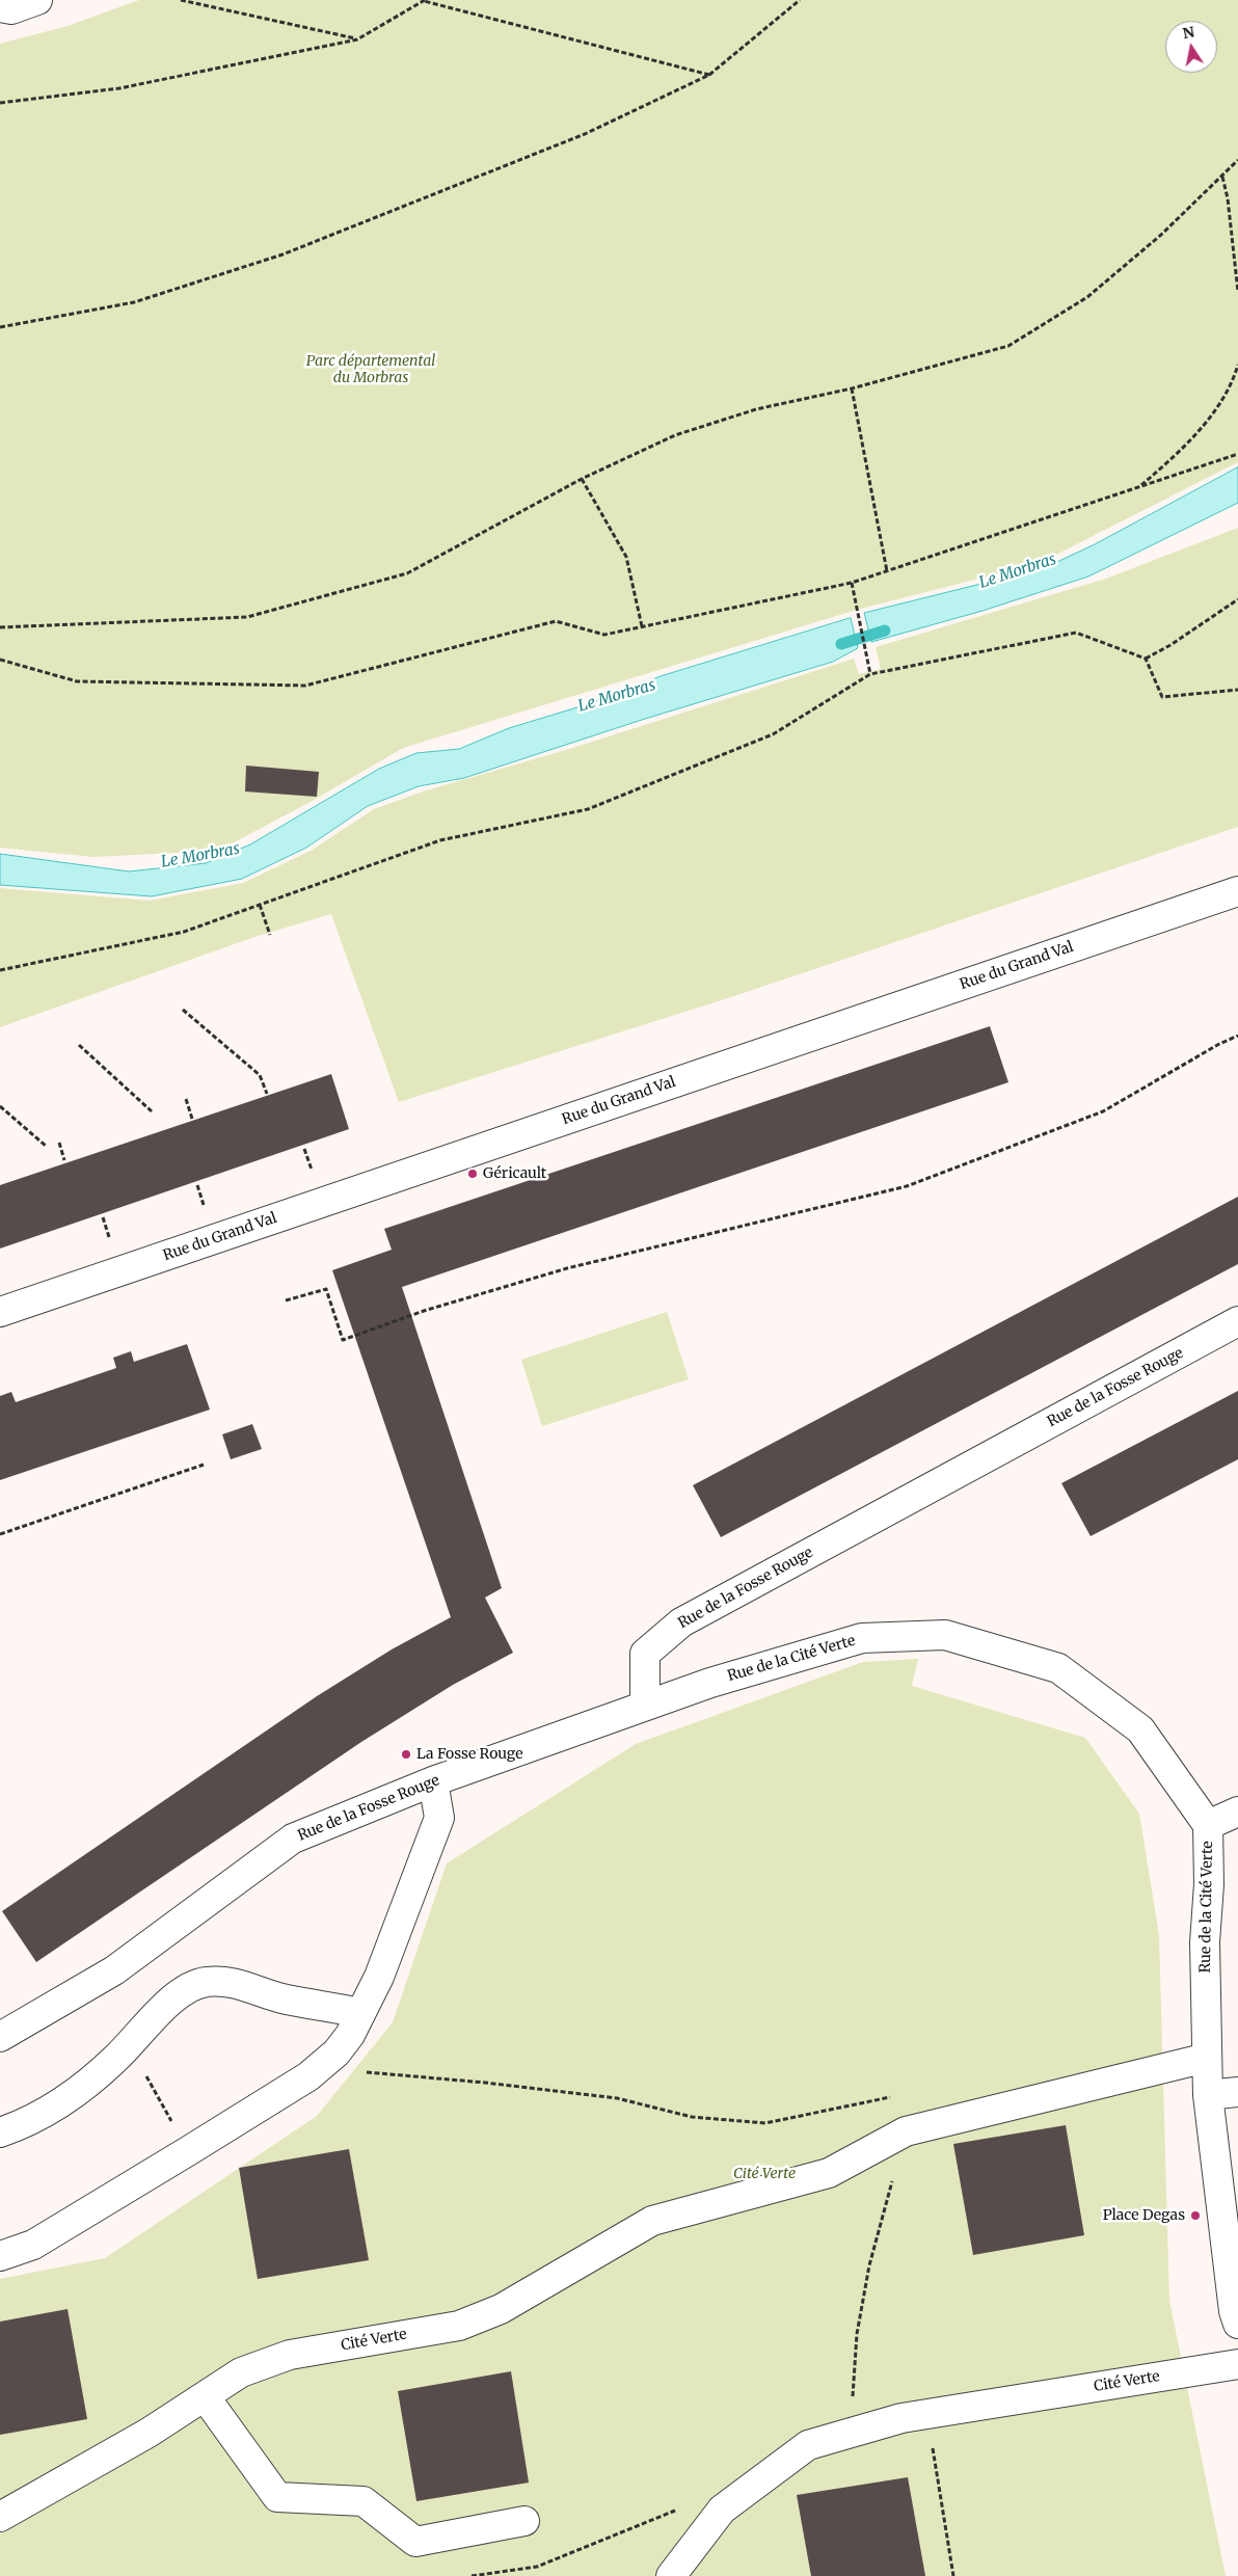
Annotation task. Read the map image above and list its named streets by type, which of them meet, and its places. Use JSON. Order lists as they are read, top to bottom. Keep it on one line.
{"streets":{"street":["Rue du Grand Val","Rue de la Fosse Rouge","Rue de la Cité Verte","Cité Verte"]},"crossings":[["Rue de la Fosse Rouge","Rue de la Cité Verte"],["Rue de la Cité Verte","Cité Verte"]],"water":["Le Morbras"],"parks":["Parc départemental du Morbras","Cité Verte"],"places":["Géricault","La Fosse Rouge","Place Degas"],"north":"top"}
